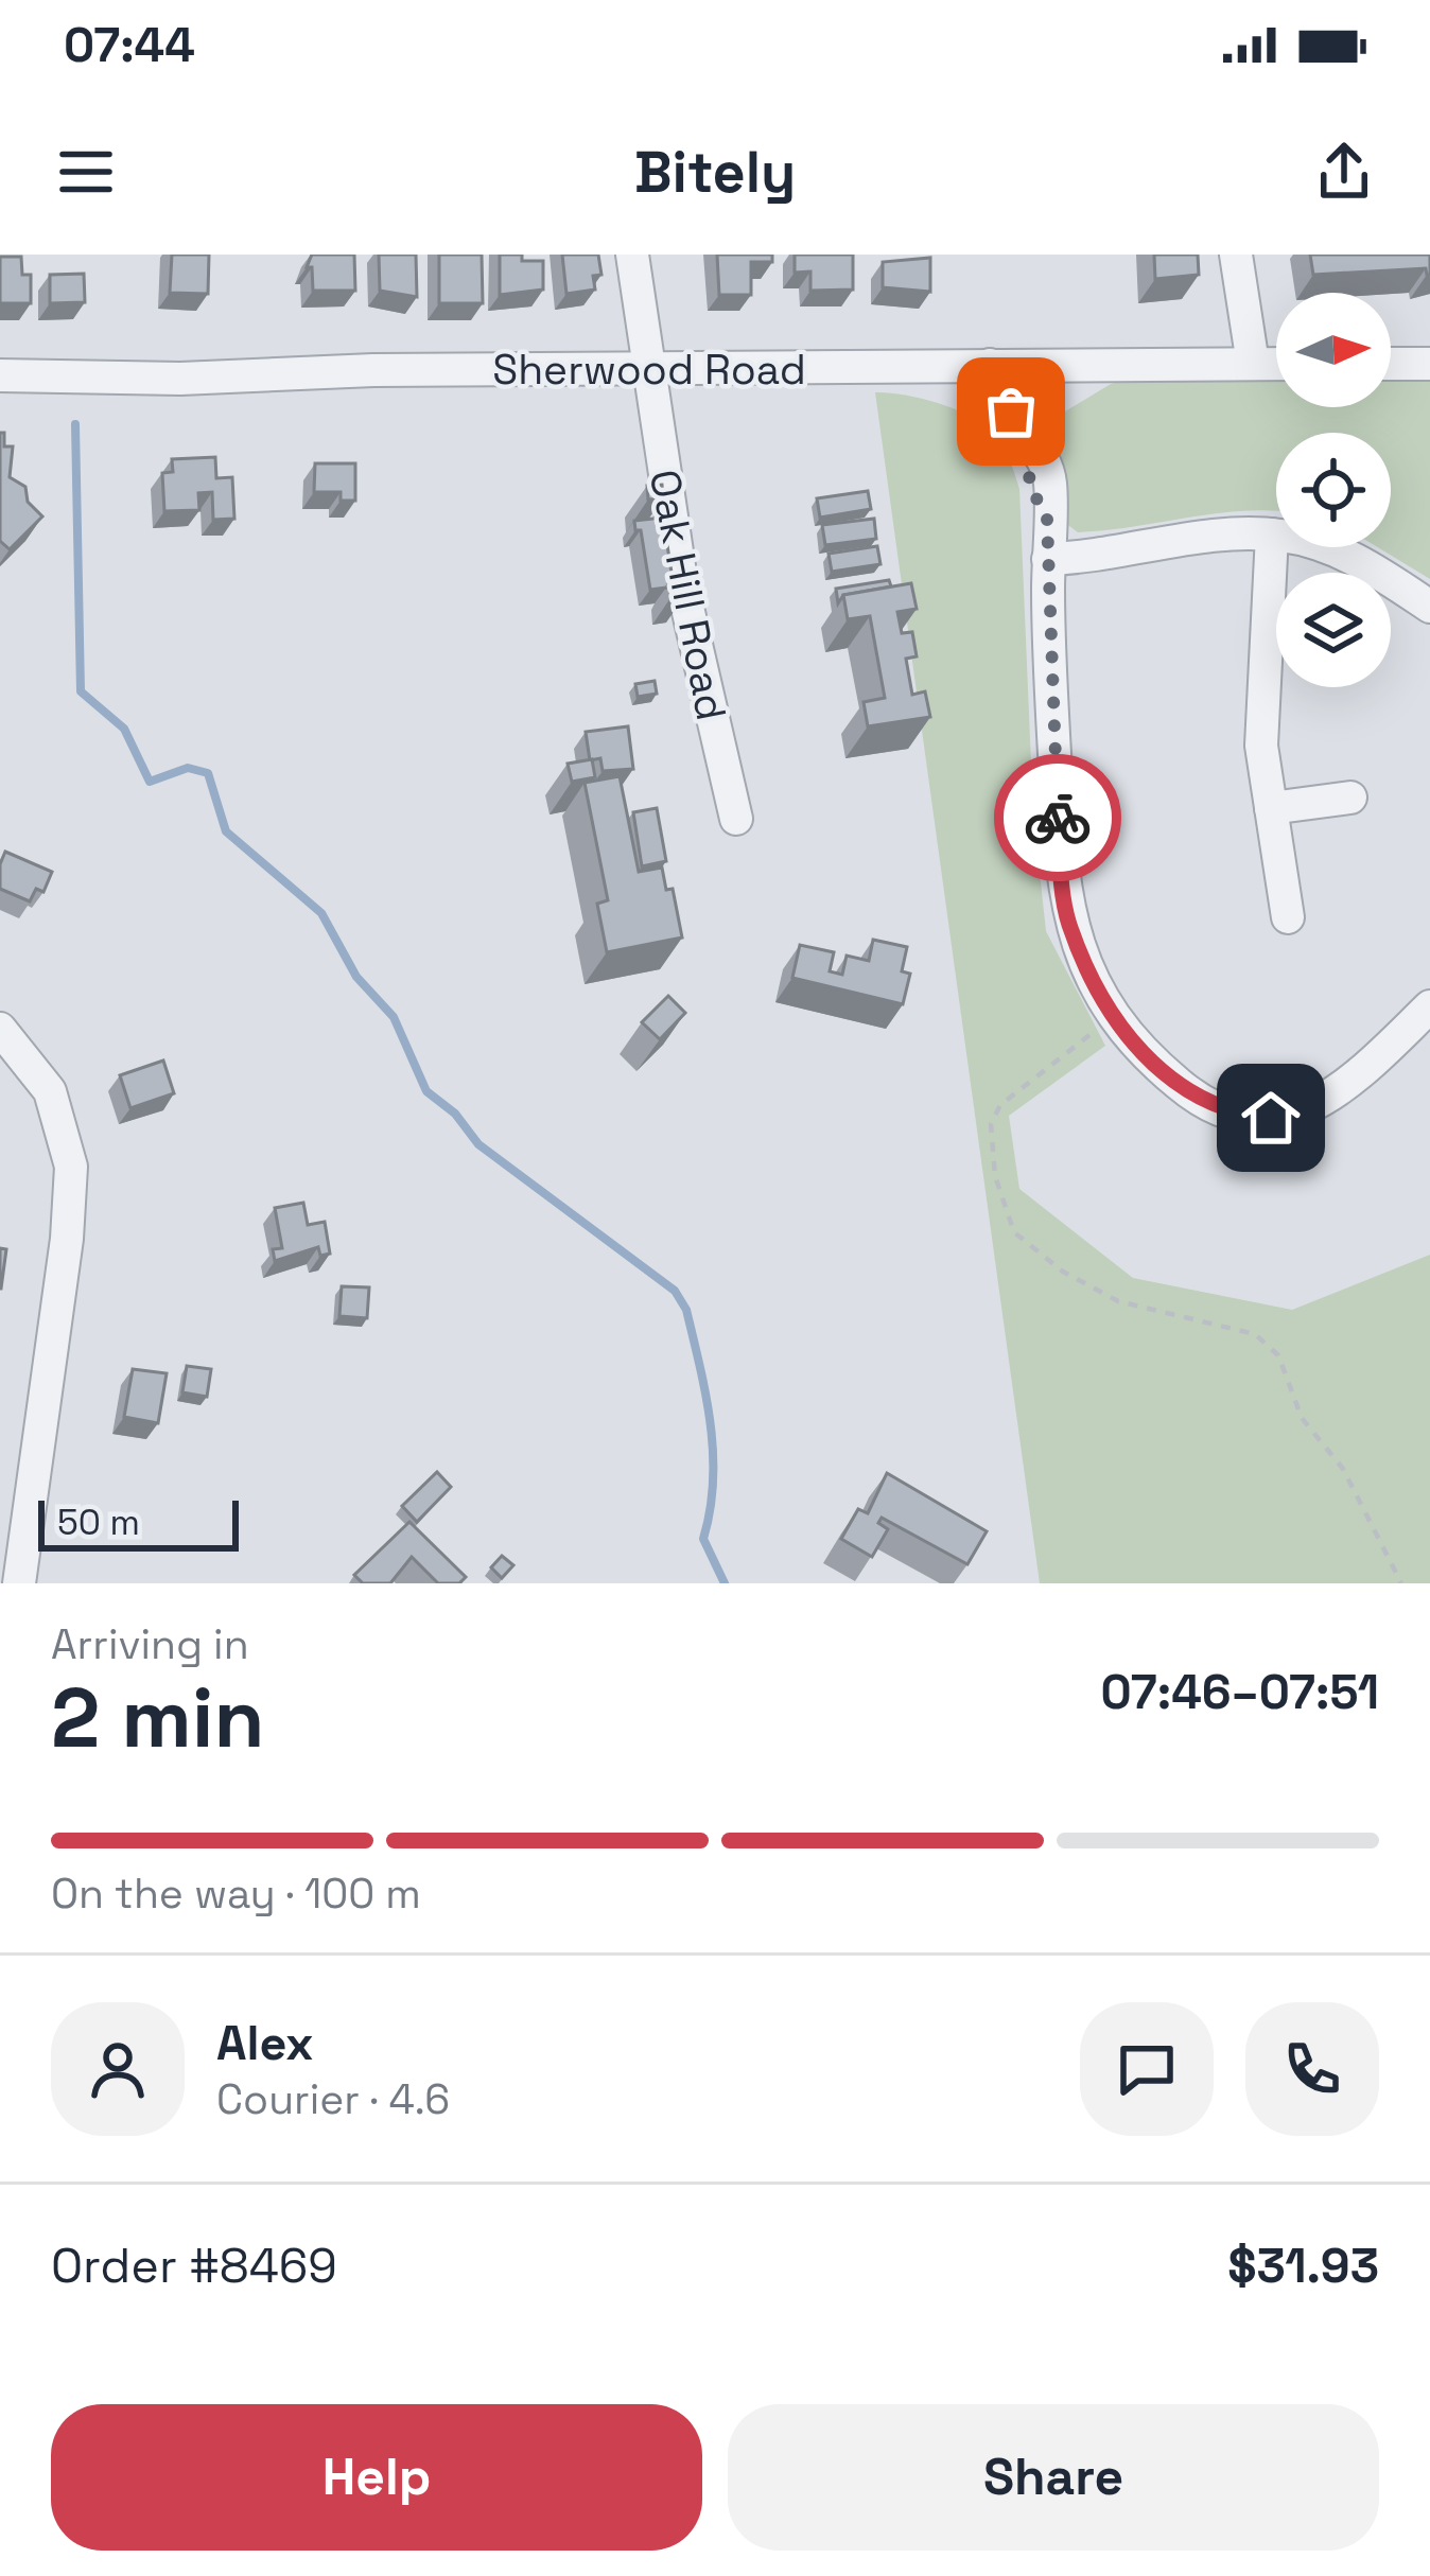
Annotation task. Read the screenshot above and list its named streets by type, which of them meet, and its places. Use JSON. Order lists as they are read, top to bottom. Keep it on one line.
{"streets":{"street":["Sherwood Road","Oak Hill Road"]},"crossings":[["Sherwood Road","Oak Hill Road"]],"scale_bar":"50 m","north":"right","page":{"status":"07:44","header":"Bitely","scale":"50 m","heading":["2 min","Arriving in","07:46–07:51"],"panel":["Alex","Courier · 4.6","Order #8469","$31.93"],"bar":"On the way · 100 m","buttons":["Help","Share"]}}
